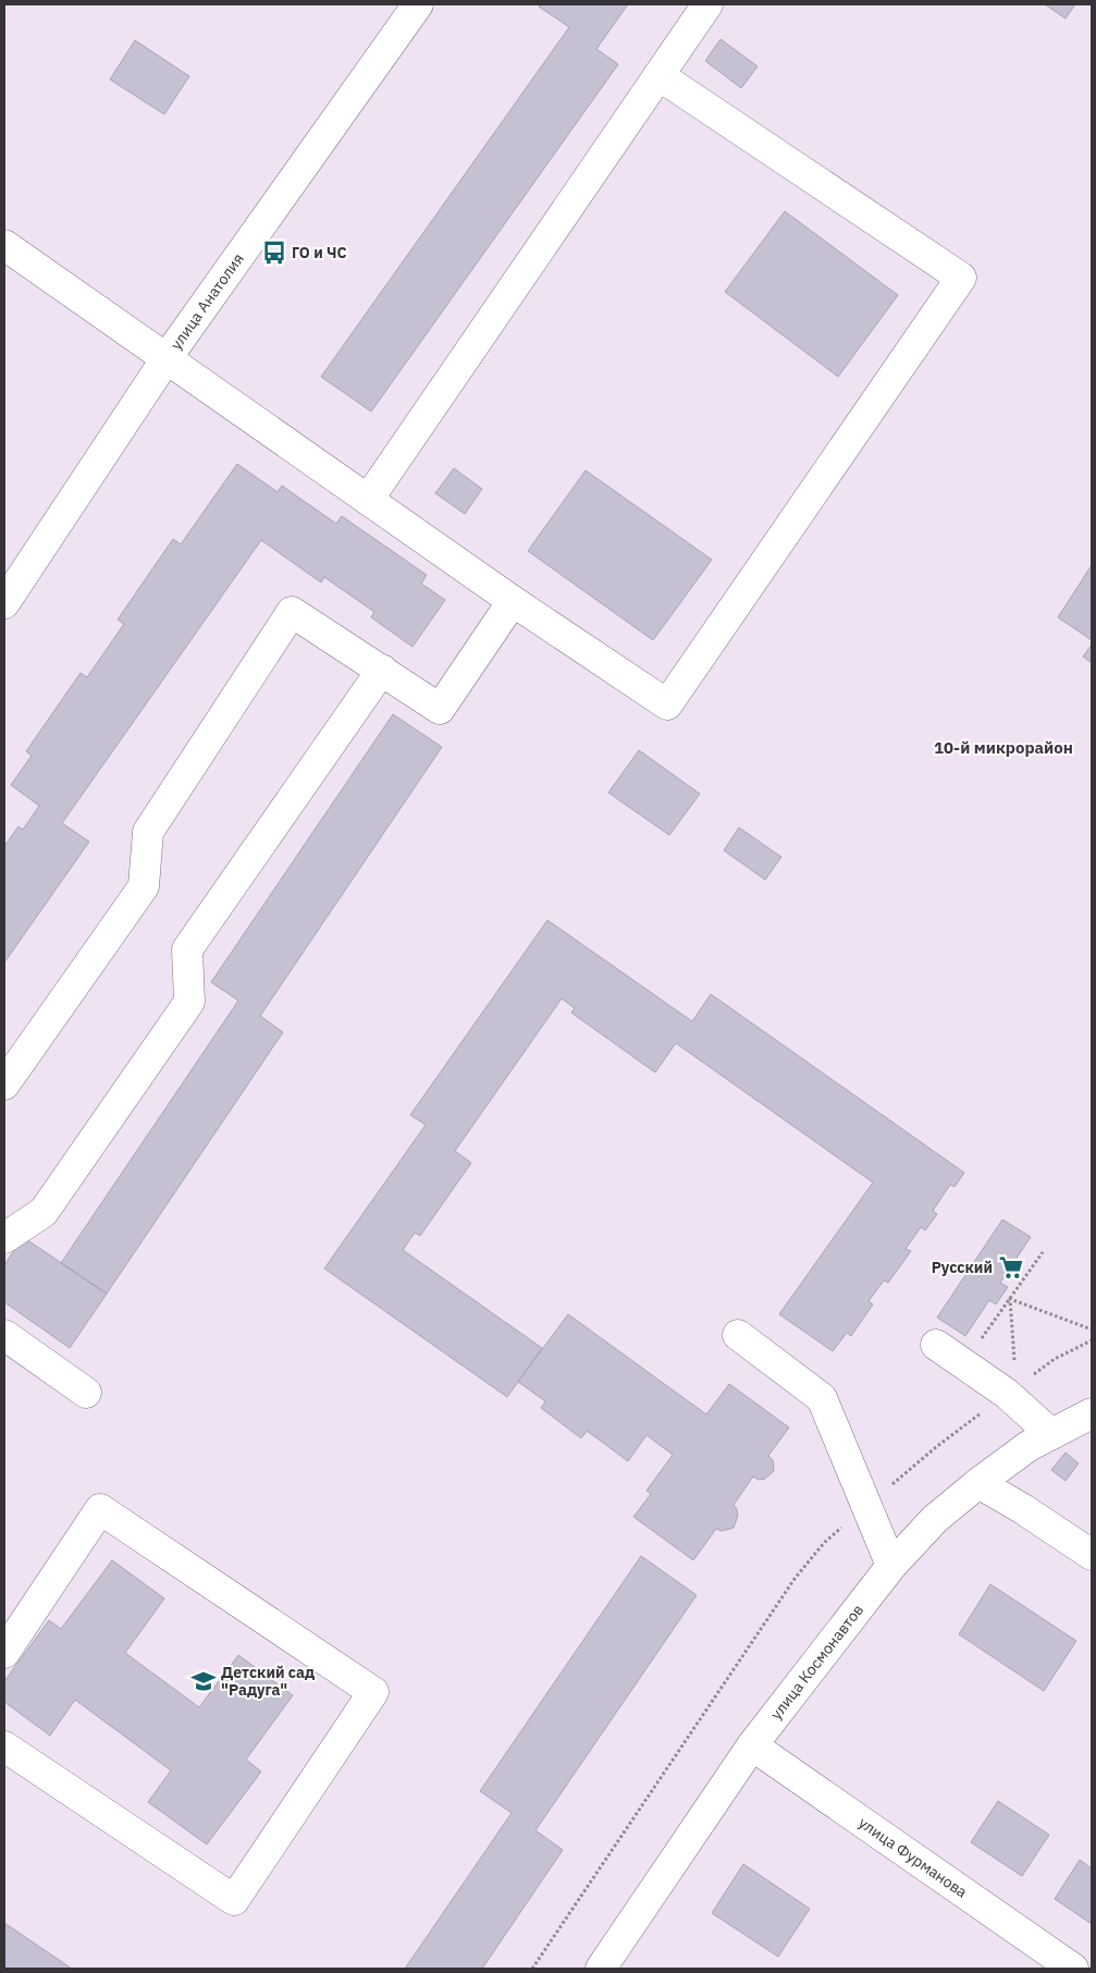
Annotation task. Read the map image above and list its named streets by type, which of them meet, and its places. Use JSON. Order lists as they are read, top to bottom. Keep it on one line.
{"streets":{"street":["улица Анатолия","улица Космонавтов","улица Фурманова"]},"crossings":[["улица Космонавтов","улица Фурманова"]],"districts":["10-й микрорайон"],"places":{"bus stop":["ГО и ЧС"],"supermarket":["Русский"],"school or university":["Детский сад \"Радуга\""]}}
